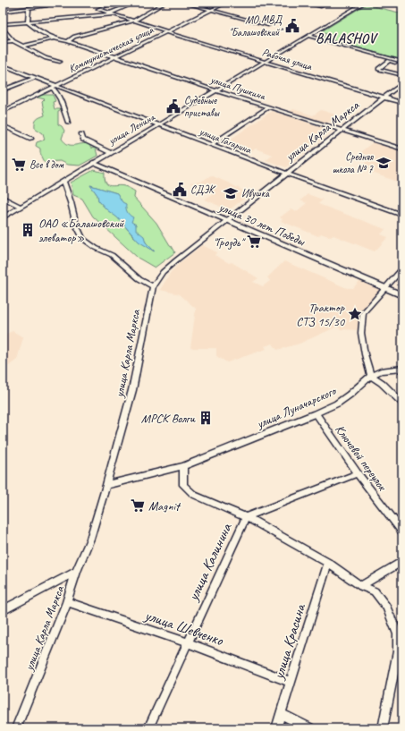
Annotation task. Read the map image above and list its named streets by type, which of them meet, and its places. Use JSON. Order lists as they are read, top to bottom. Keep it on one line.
{"streets":{"main road":["улица 30 лет Победы"],"street":["Коммунистическая улица","Рабочая улица","улица Пушкина","улица Ленина","улица Карла Маркса","улица Гагарина","улица Луначарского","Ключевой переулок","улица Калинина","улица Шевченко","улица Красина"]},"crossings":[["Коммунистическая улица","Рабочая улица"],["Коммунистическая улица","улица Пушкина"],["Коммунистическая улица","улица Гагарина"],["Рабочая улица","улица Ленина"],["Рабочая улица","улица Карла Маркса"],["улица Пушкина","улица Ленина"],["улица Пушкина","улица Карла Маркса"],["улица Ленина","улица Гагарина"],["улица Ленина","улица 30 лет Победы"],["улица Карла Маркса","улица Гагарина"],["улица Карла Маркса","улица 30 лет Победы"],["улица Карла Маркса","улица Луначарского"],["улица Карла Маркса","улица Шевченко"],["улица Луначарского","Ключевой переулок"],["Ключевой переулок","улица Калинина"],["улица Калинина","улица Шевченко"],["улица Шевченко","улица Красина"]],"districts":["BALASHOV"],"places":{"public building":["МО МВД \"Балашовский\"","Судебные приставы","СДЭК"],"school or university":["Средняя школа № 7","Ивушка"],"supermarket":["Все в дом","\"Гроздь\"","Magnit"],"building":["ОАО «Балашовский элеватор»","МРСК Волги"],"place":["Трактор СТЗ 15/30"]}}
